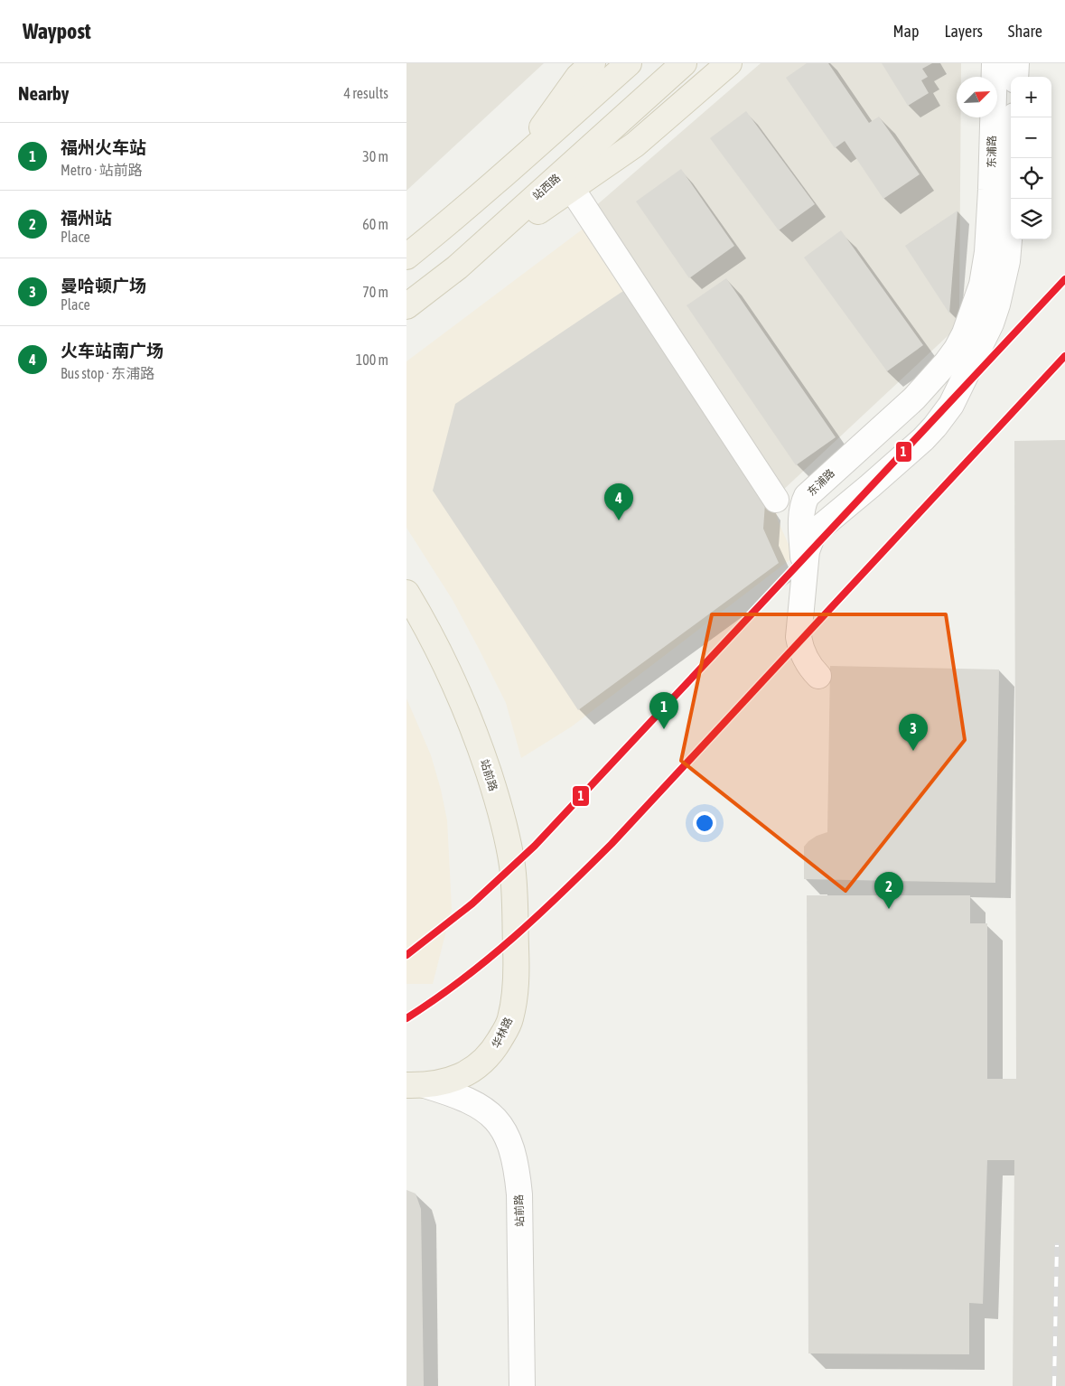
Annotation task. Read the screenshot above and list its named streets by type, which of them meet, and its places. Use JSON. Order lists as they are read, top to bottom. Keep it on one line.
{"streets":{"main road":["站西路","站前路","华林路"],"street":["东浦路"]},"crossings":[["站前路","华林路"]],"lines":["transit line 1"],"north":"top right","page":{"header":"Waypost","nav":["Map","Layers","Share"],"heading":["Nearby","4 results"],"map_buttons":["+","−"],"list":[{"mark":"1","name":"福州火车站","note":"Metro · 站前路","value":"30 m"},{"mark":"2","name":"福州站","note":"Place","value":"60 m"},{"mark":"3","name":"曼哈顿广场","note":"Place","value":"70 m"},{"mark":"4","name":"火车站南广场","note":"Bus stop · 东浦路","value":"100 m"}],"pins":["4","1","3","2"]}}
